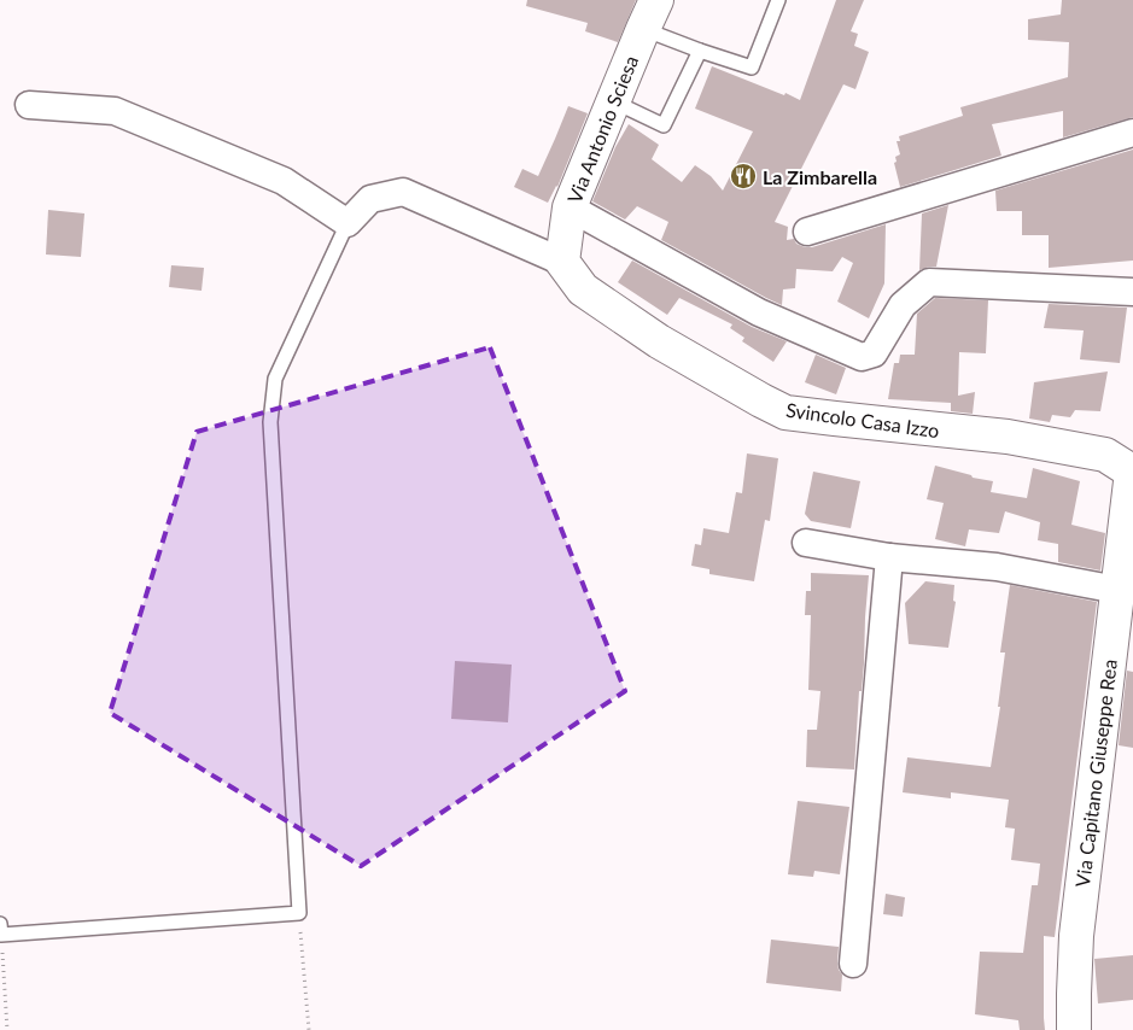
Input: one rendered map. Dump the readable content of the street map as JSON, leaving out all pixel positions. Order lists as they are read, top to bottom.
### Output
{
  "streets": {
    "street": ["Via Antonio Sciesa", "Svincolo Casa Izzo", "Via Capitano Giuseppe Rea"]
  },
  "crossings": [
    ["Via Antonio Sciesa", "Svincolo Casa Izzo"],
    ["Svincolo Casa Izzo", "Via Capitano Giuseppe Rea"]
  ],
  "places": {
    "restaurant": ["La Zimbarella"]
  }
}
